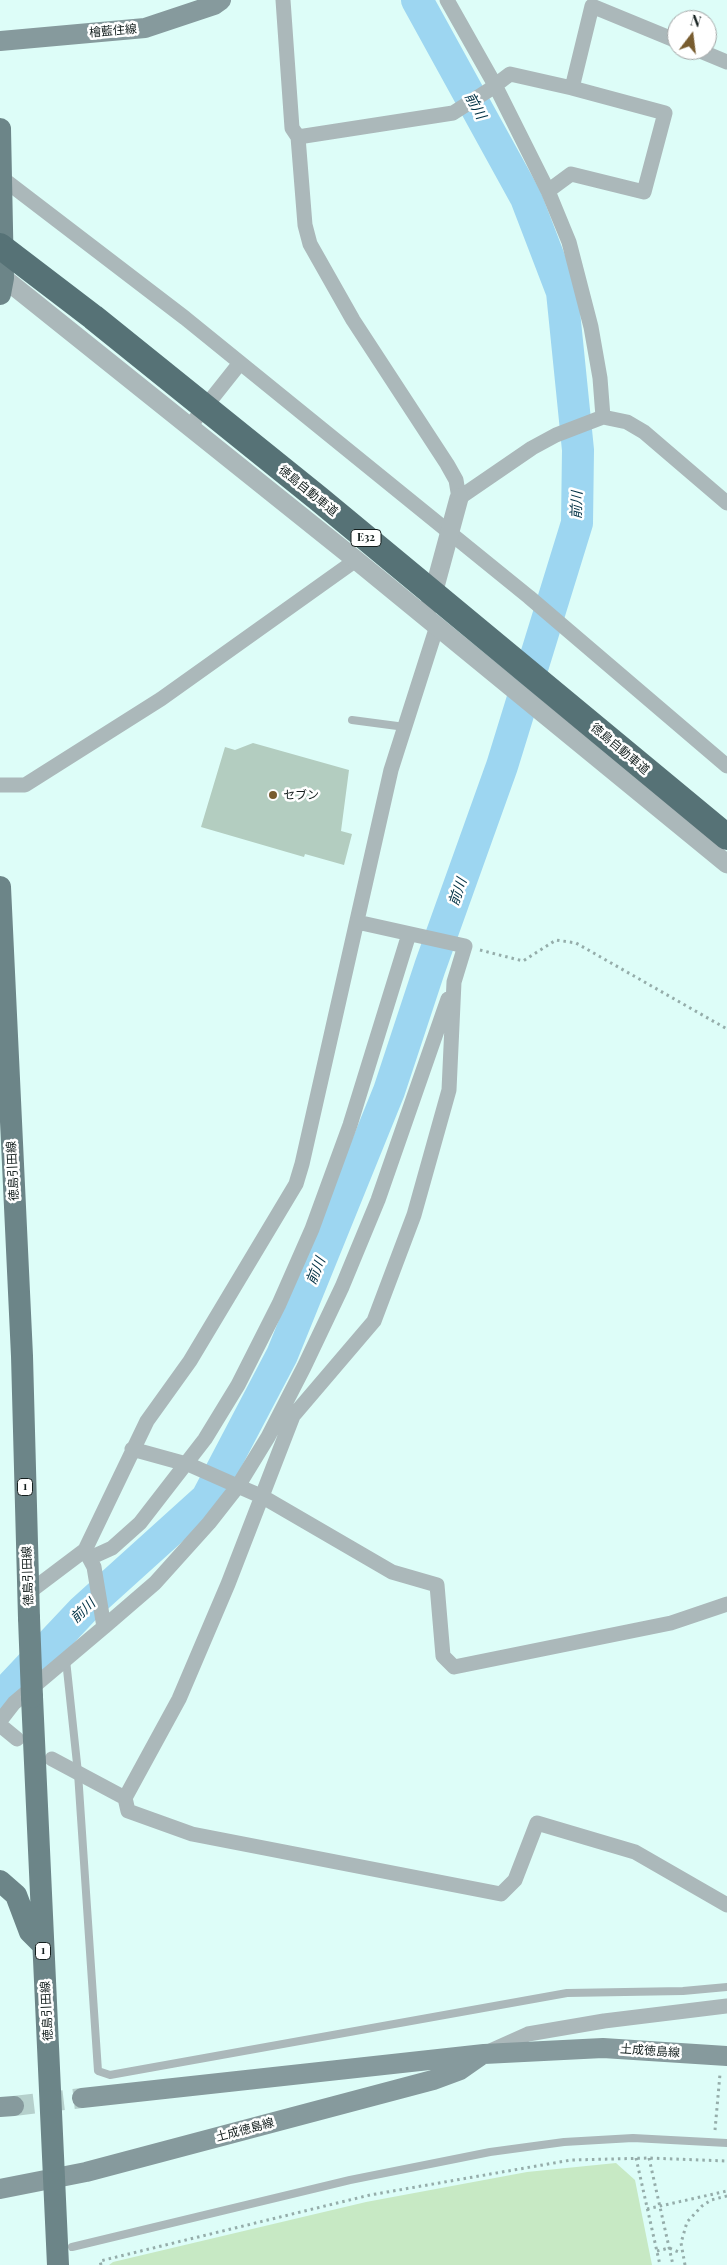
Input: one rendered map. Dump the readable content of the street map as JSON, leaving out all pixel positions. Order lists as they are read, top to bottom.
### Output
{
  "streets": {
    "highway": ["徳島自動車道", "E32"],
    "main road": [
      "檜藍住線",
      "徳島引田線",
      "1",
      "土成徳島線"
    ]
  },
  "crossings": [
    ["徳島引田線", "土成徳島線"]
  ],
  "water": ["前川"],
  "places": ["セブン"],
  "north": "top"
}
